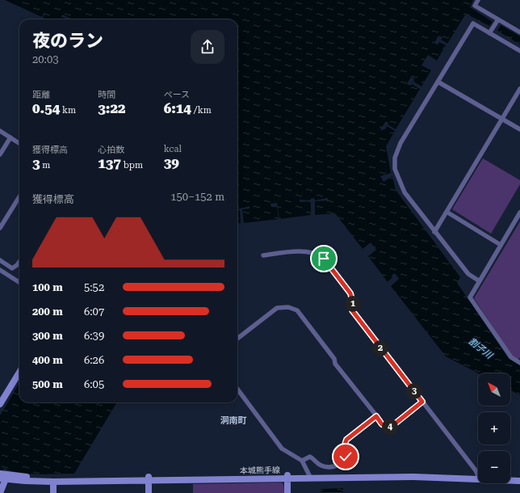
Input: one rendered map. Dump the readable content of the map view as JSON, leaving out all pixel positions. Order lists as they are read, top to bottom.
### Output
{
  "streets": {
    "main road": ["本城熊手線"]
  },
  "districts": ["洞南町"],
  "water": ["割子川"],
  "north": "top left",
  "page": {
    "heading": ["夜のラン", "20:03"],
    "stats": [
      ["距離", "0.54 km"],
      ["時間", "3:22"],
      ["ペース", "6:14 /km"],
      ["獲得標高", "3 m"],
      ["心拍数", "137 bpm"],
      ["kcal", "39"]
    ],
    "chart": ["獲得標高", "150–152 m"],
    "list": [
      {
        "name": "100 m",
        "note": "5:52"
      },
      {
        "name": "200 m",
        "note": "6:07"
      },
      {
        "name": "300 m",
        "note": "6:39"
      },
      {
        "name": "400 m",
        "note": "6:26"
      },
      {
        "name": "500 m",
        "note": "6:05"
      }
    ],
    "pins": [
      "1",
      "2",
      "3",
      "4"
    ],
    "map_buttons": ["+", "−"]
  }
}
